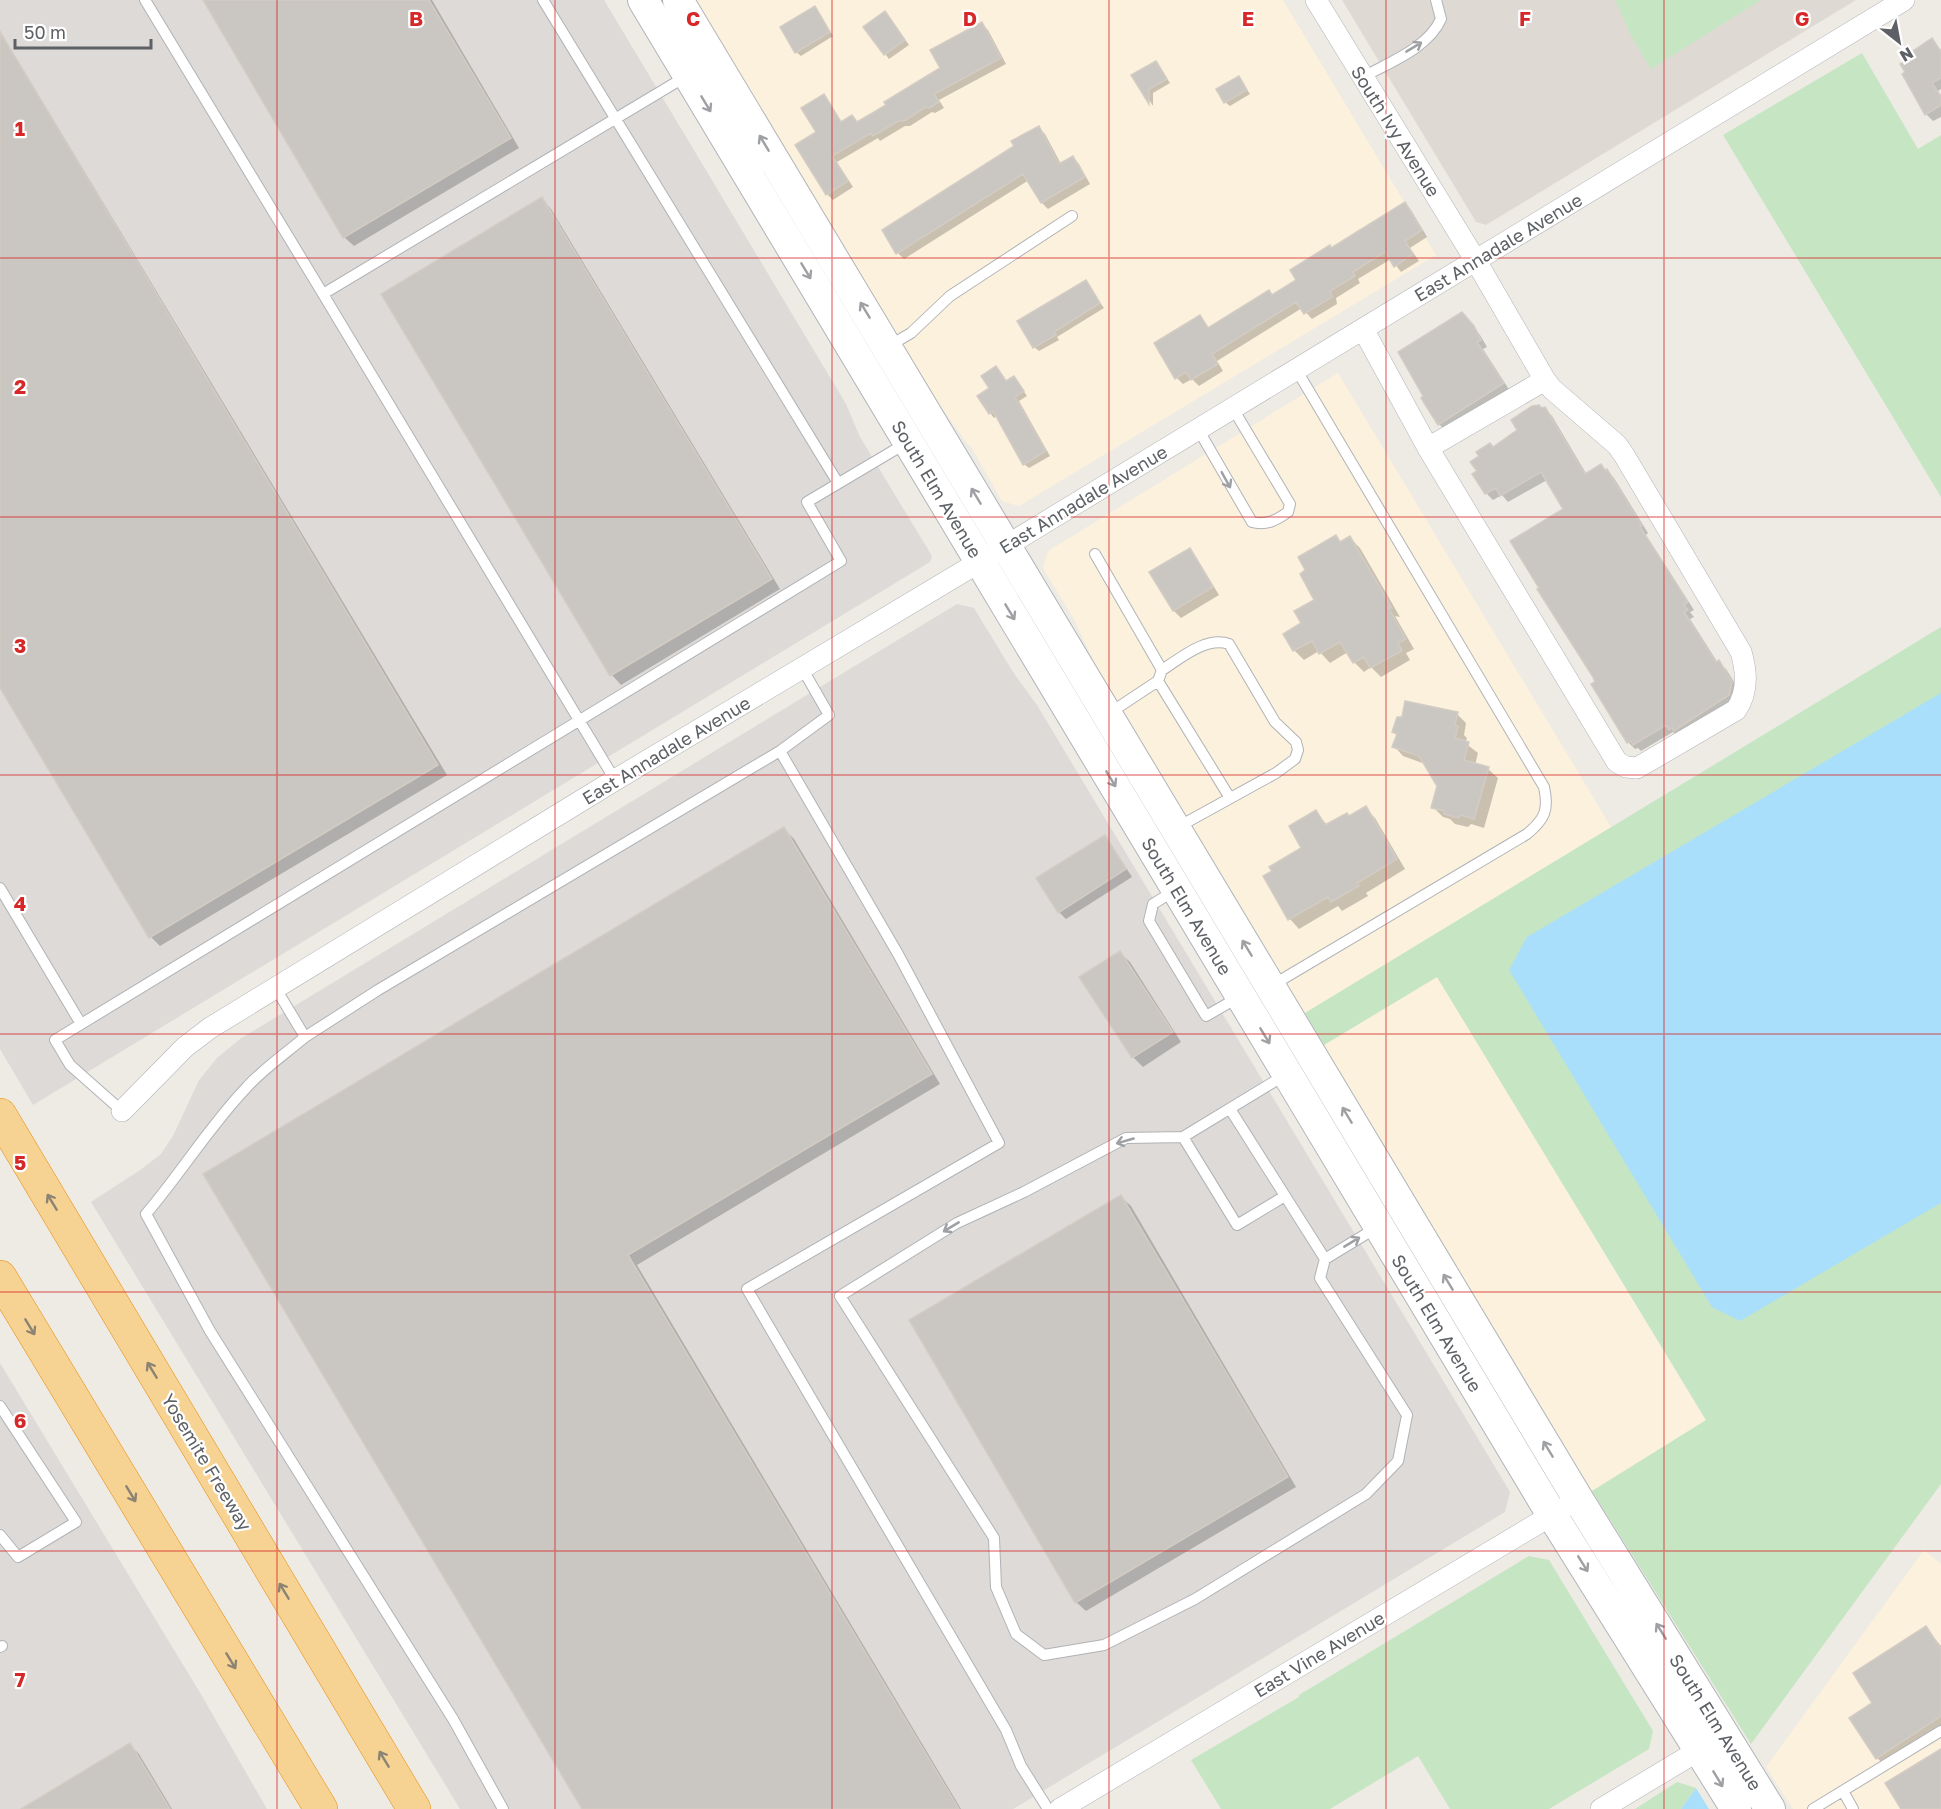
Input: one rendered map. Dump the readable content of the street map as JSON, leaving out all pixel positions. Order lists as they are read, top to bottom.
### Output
{
  "streets": {
    "highway": ["Yosemite Freeway"],
    "main road": ["South Elm Avenue"],
    "street": ["South Ivy Avenue", "East Annadale Avenue", "East Vine Avenue"]
  },
  "crossings": [
    ["South Ivy Avenue", "East Annadale Avenue"],
    ["East Annadale Avenue", "South Elm Avenue"],
    ["South Elm Avenue", "East Vine Avenue"]
  ],
  "scale_bar": "50 m",
  "north": "bottom right",
  "grid": {
    "columns": [
      "B",
      "C",
      "D",
      "E",
      "F",
      "G"
    ],
    "rows": [
      "1",
      "2",
      "3",
      "4",
      "5",
      "6",
      "7"
    ]
  }
}
